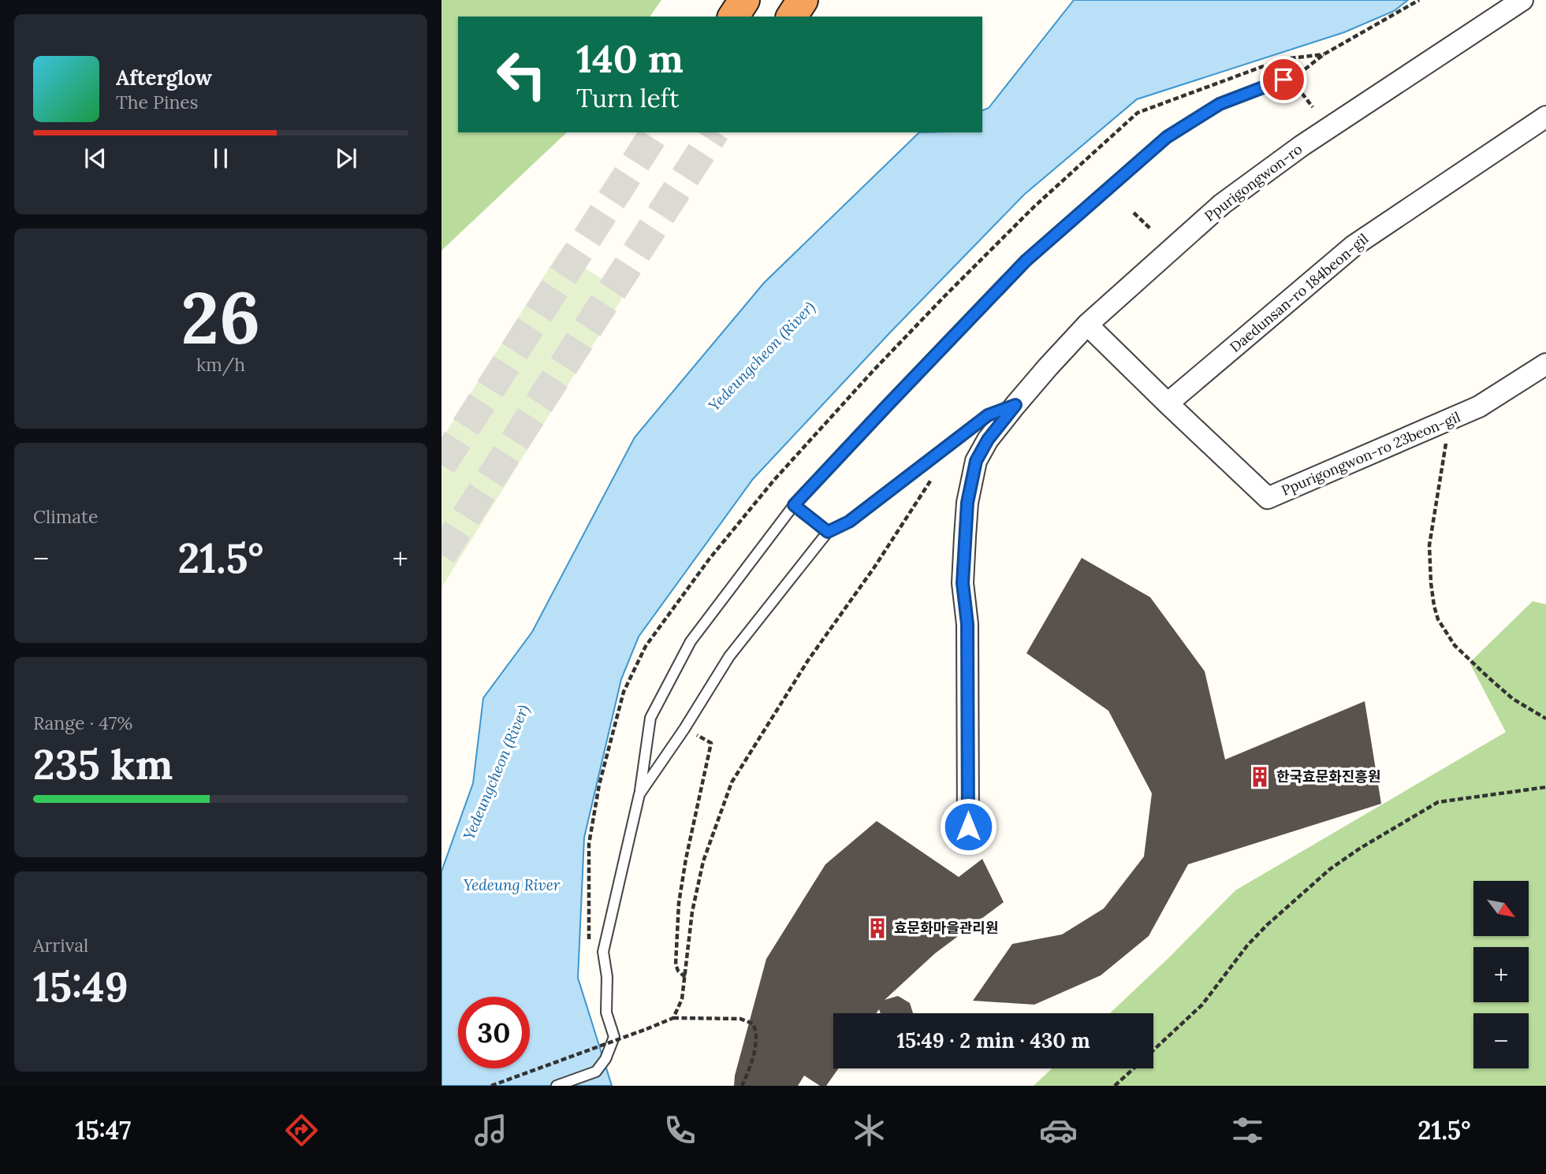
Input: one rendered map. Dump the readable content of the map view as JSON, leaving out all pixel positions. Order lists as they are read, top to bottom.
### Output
{
  "streets": {
    "street": ["Ppurigongwon-ro", "Daedunsan-ro 184beon-gil", "Ppurigongwon-ro 23beon-gil"]
  },
  "crossings": [
    ["Ppurigongwon-ro", "Ppurigongwon-ro 23beon-gil"],
    ["Daedunsan-ro 184beon-gil", "Ppurigongwon-ro 23beon-gil"]
  ],
  "water": ["Yedeungcheon (River)", "Yedeung River"],
  "places": {
    "building": ["한국효문화진흥원", "효문화마을관리원"]
  },
  "north": "bottom right",
  "page": {
    "turn": ["140 m", "Turn left"],
    "song": ["Afterglow", "The Pines"],
    "tile": [
      ["26", "km/h"],
      "Climate",
      ["Range · 47%", "235 km"],
      ["Arrival", "15:49"]
    ],
    "heat": ["−", "21.5°", "+"],
    "map_buttons": ["+", "−"],
    "limit": "30",
    "trip": "15:49 · 2 min · 430 m",
    "tabs": ["15:47", "21.5°"]
  }
}
